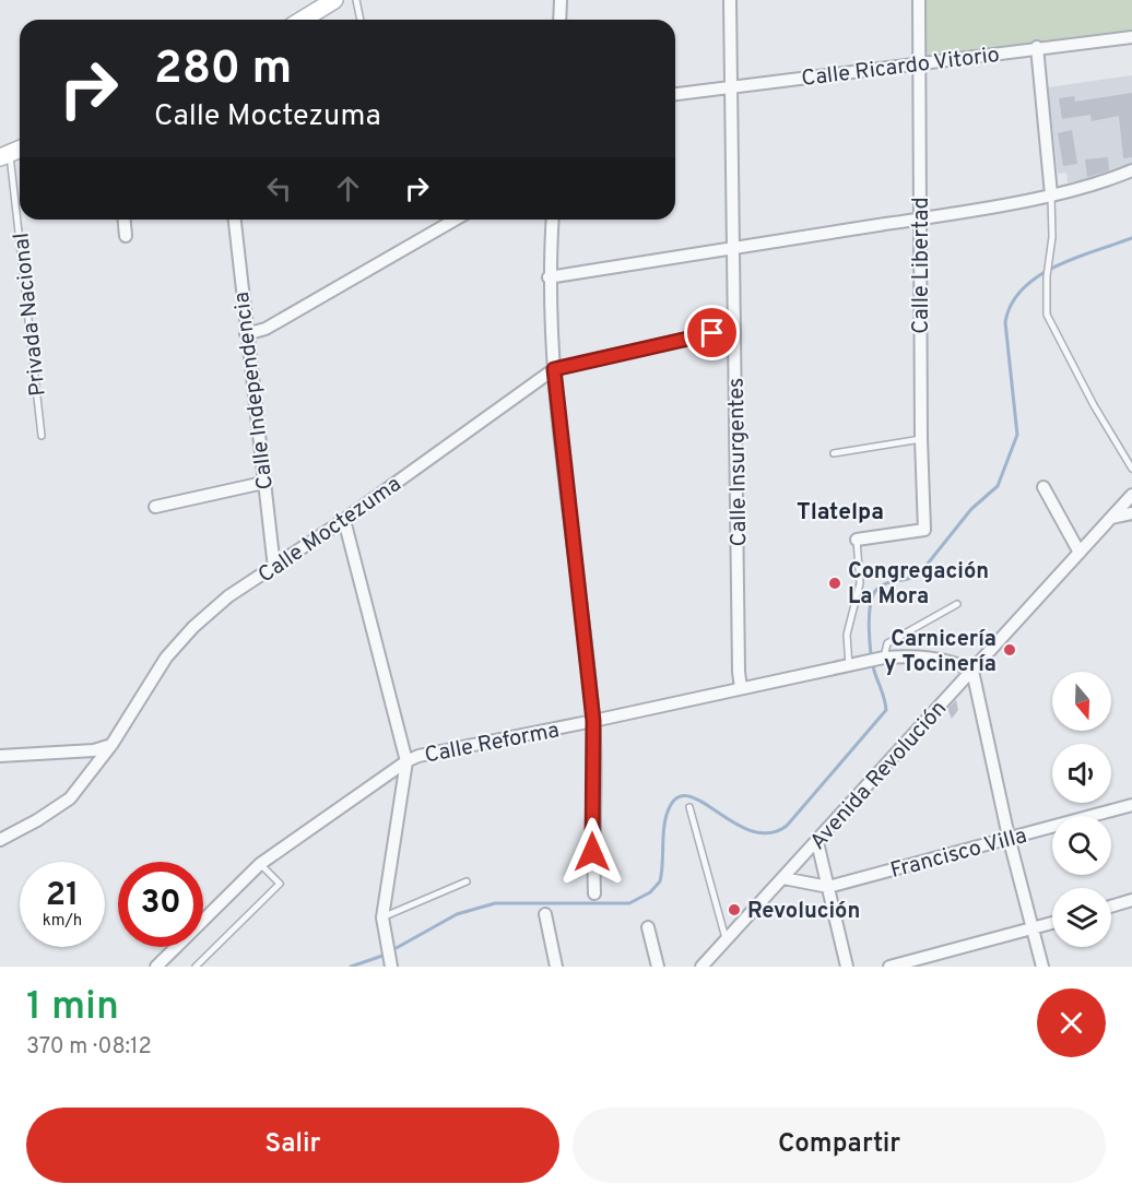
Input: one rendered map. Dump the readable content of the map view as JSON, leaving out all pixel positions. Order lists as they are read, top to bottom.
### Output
{
  "streets": {
    "street": [
      "Calle Ricardo Vitorio",
      "Calle Libertad",
      "Calle Independencia",
      "Calle Insurgentes",
      "Calle Moctezuma",
      "Calle Reforma",
      "Avenida Revolución",
      "Francisco Villa"
    ],
    "lane": ["Privada Nacional"]
  },
  "crossings": [
    ["Calle Ricardo Vitorio", "Calle Libertad"],
    ["Calle Ricardo Vitorio", "Calle Insurgentes"],
    ["Calle Independencia", "Calle Moctezuma"],
    ["Calle Insurgentes", "Calle Moctezuma"],
    ["Calle Insurgentes", "Calle Reforma"],
    ["Calle Reforma", "Avenida Revolución"],
    ["Avenida Revolución", "Francisco Villa"]
  ],
  "districts": ["Tlatelpa"],
  "places": ["Congregación La Mora", "Carnicería y Tocinería", "Revolución"],
  "north": "bottom",
  "page": {
    "turn": ["280 m", "Calle Moctezuma"],
    "speed": "21 km/h",
    "limit": "30",
    "heading": ["1 min", "370 m · 08:12"],
    "buttons": ["Salir", "Compartir"]
  }
}
